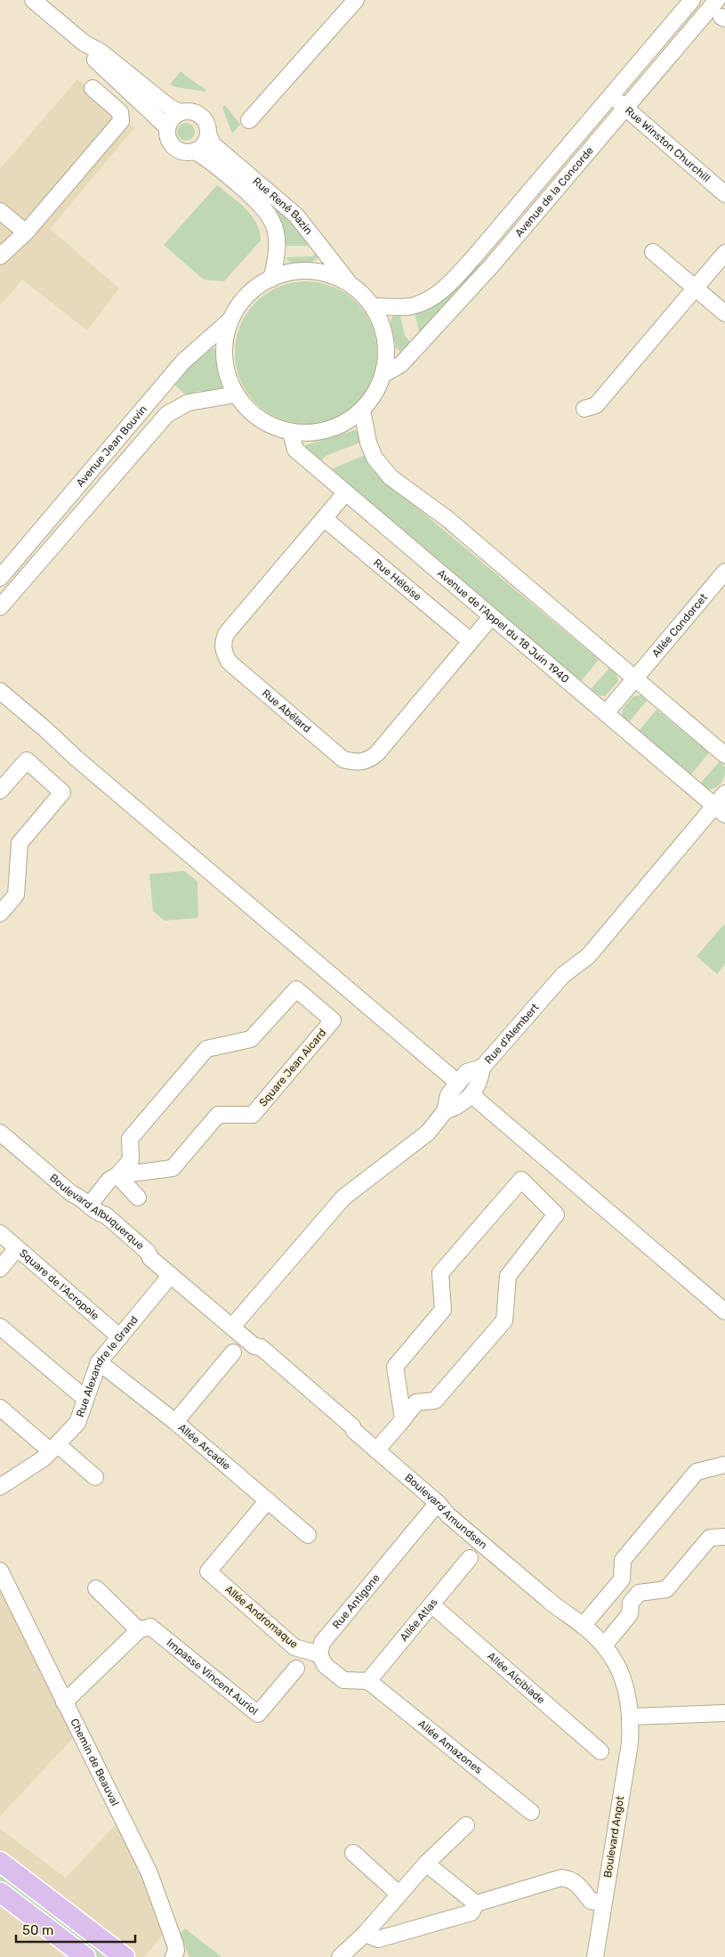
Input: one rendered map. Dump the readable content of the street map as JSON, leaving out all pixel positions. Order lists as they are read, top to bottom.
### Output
{
  "streets": {
    "street": [
      "Rue Winston Churchill",
      "Avenue de la Concorde",
      "Rue René Bazin",
      "Avenue Jean Bouvin",
      "Rue Héloise",
      "Allée Condorcet",
      "Avenue de l'Appel du 18 Juin 1940",
      "Rue Abélard",
      "Rue d'Alembert",
      "Square Jean Aicard",
      "Boulevard Albuquerque",
      "Square de l'Acropole",
      "Rue Alexandre le Grand",
      "Allée Arcadie",
      "Boulevard Amundsen",
      "Rue Antigone",
      "Allée Andromaque",
      "Allée Atlas",
      "Impasse Vincent Auriol",
      "Allée Alcibiade",
      "Allée Amazones",
      "Chemin de Beauval",
      "Boulevard Angot"
    ]
  },
  "crossings": [
    ["Rue Winston Churchill", "Avenue de la Concorde"],
    ["Rue Héloise", "Rue Abélard"],
    ["Allée Condorcet", "Avenue de l'Appel du 18 Juin 1940"],
    ["Avenue de l'Appel du 18 Juin 1940", "Rue Abélard"],
    ["Avenue de l'Appel du 18 Juin 1940", "Rue d'Alembert"],
    ["Rue d'Alembert", "Boulevard Albuquerque"],
    ["Rue d'Alembert", "Boulevard Amundsen"],
    ["Square Jean Aicard", "Boulevard Albuquerque"],
    ["Boulevard Albuquerque", "Rue Alexandre le Grand"],
    ["Boulevard Albuquerque", "Boulevard Amundsen"],
    ["Square de l'Acropole", "Rue Alexandre le Grand"],
    ["Rue Alexandre le Grand", "Allée Arcadie"],
    ["Allée Arcadie", "Allée Andromaque"],
    ["Boulevard Amundsen", "Rue Antigone"],
    ["Boulevard Amundsen", "Boulevard Angot"],
    ["Rue Antigone", "Allée Andromaque"],
    ["Allée Atlas", "Allée Alcibiade"],
    ["Allée Atlas", "Allée Amazones"]
  ],
  "scale_bar": "50 m"
}
